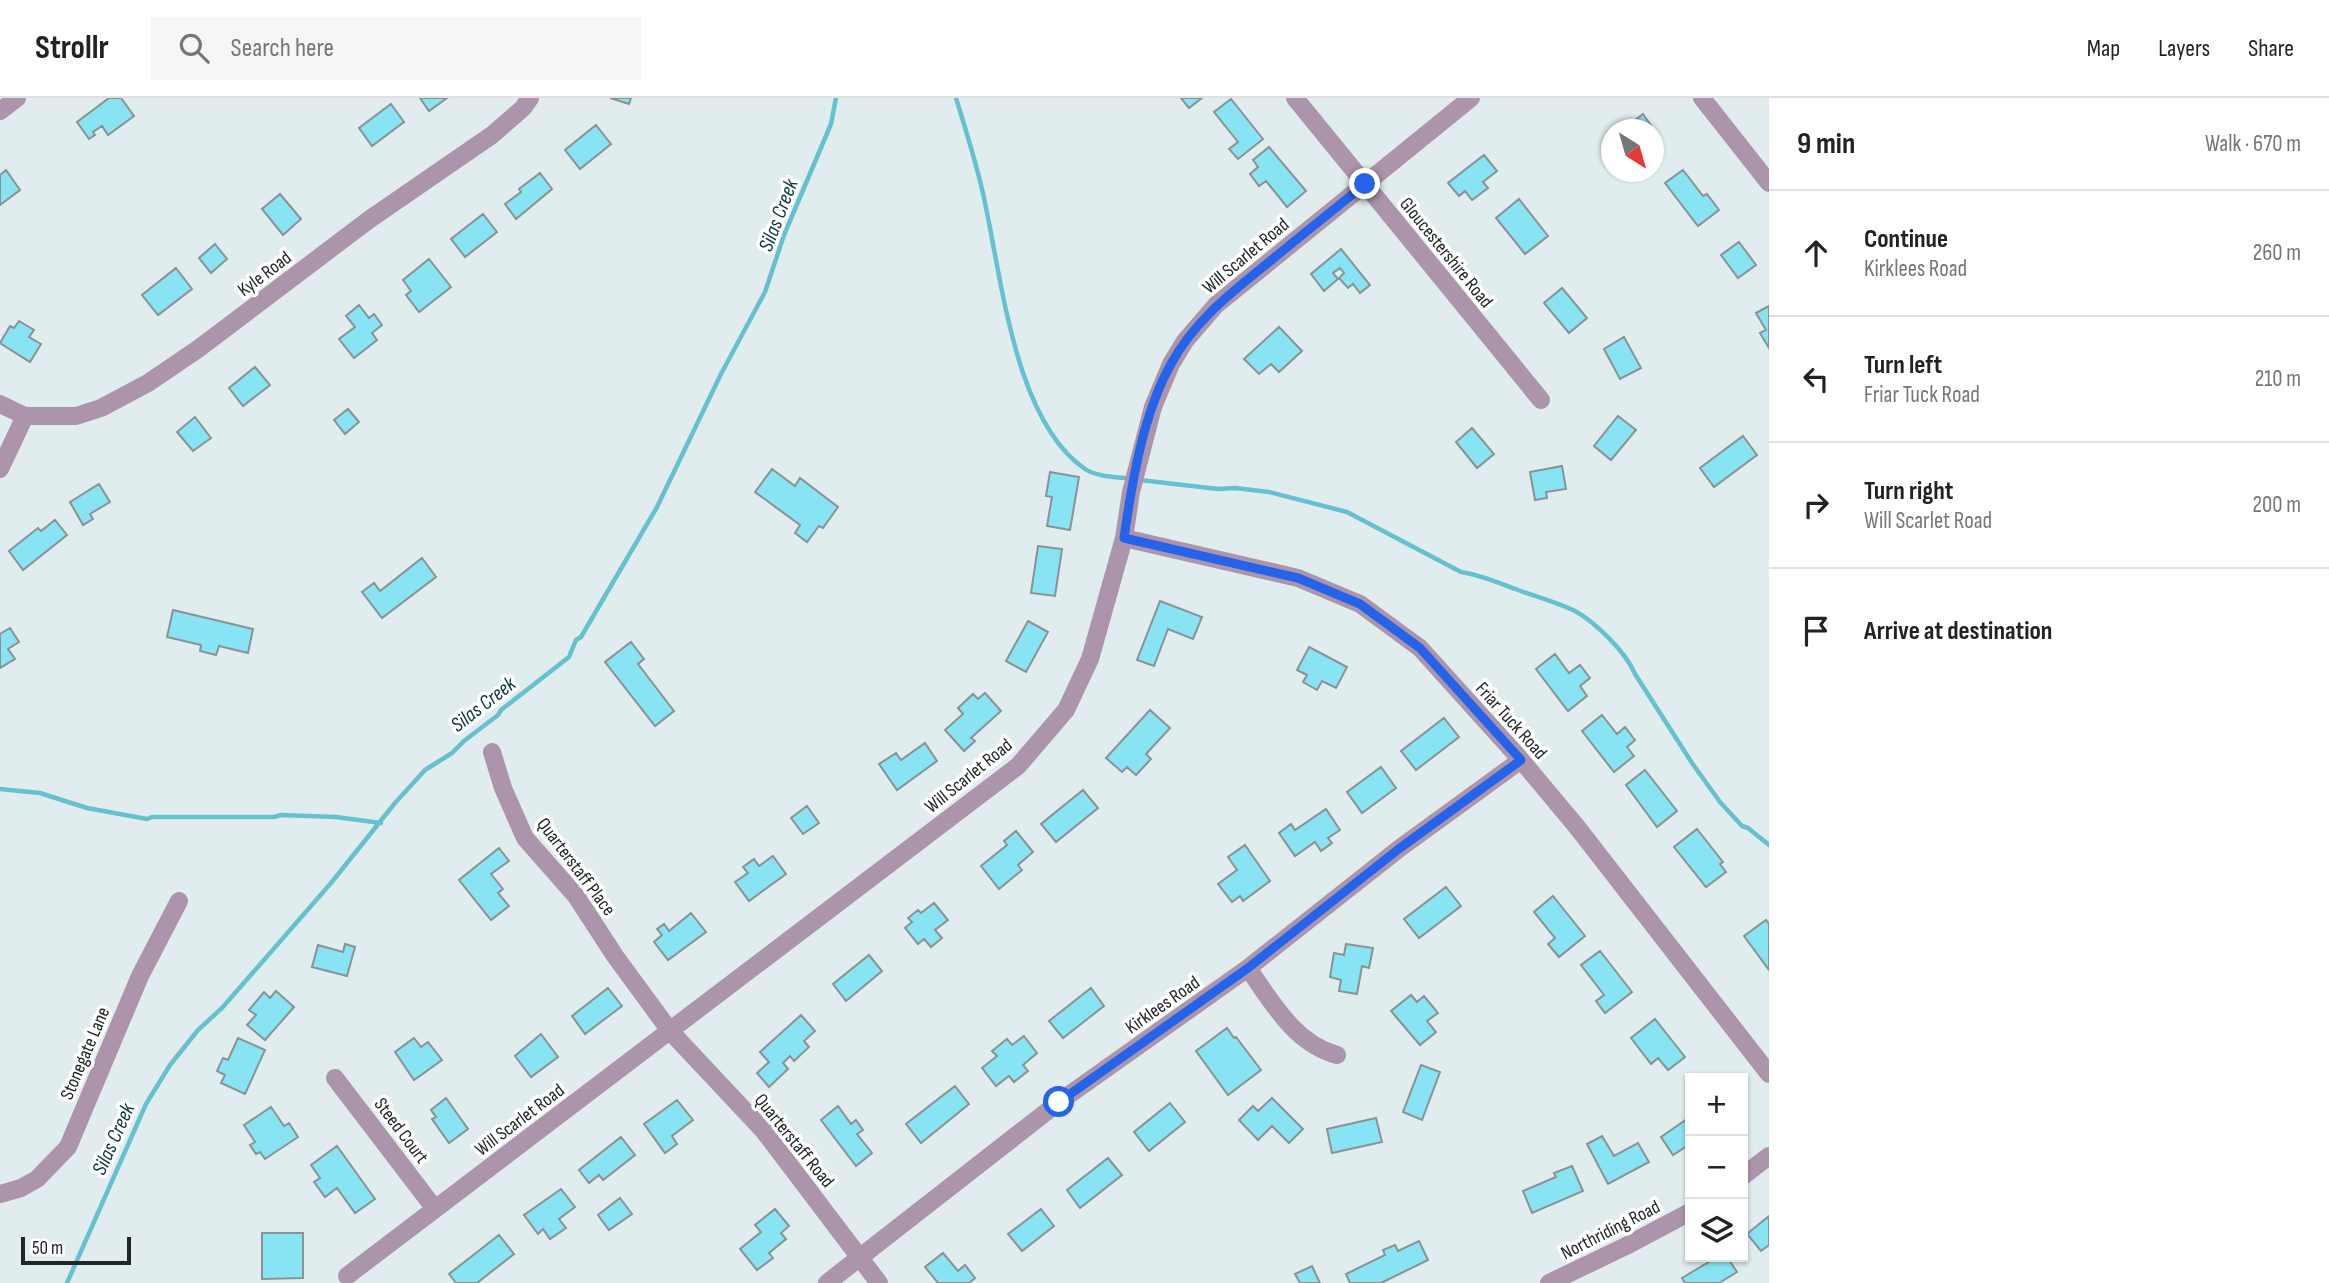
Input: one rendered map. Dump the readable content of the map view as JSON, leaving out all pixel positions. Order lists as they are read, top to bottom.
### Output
{
  "streets": {
    "street": [
      "Gloucestershire Road",
      "Will Scarlet Road",
      "Kyle Road",
      "Friar Tuck Road",
      "Quarterstaff Place",
      "Kirklees Road",
      "Stonegate Lane",
      "Steed Court",
      "Quarterstaff Road",
      "Northriding Road"
    ]
  },
  "crossings": [
    ["Gloucestershire Road", "Will Scarlet Road"],
    ["Will Scarlet Road", "Friar Tuck Road"],
    ["Will Scarlet Road", "Quarterstaff Place"],
    ["Will Scarlet Road", "Steed Court"],
    ["Will Scarlet Road", "Quarterstaff Road"],
    ["Friar Tuck Road", "Kirklees Road"],
    ["Quarterstaff Place", "Quarterstaff Road"],
    ["Kirklees Road", "Quarterstaff Road"]
  ],
  "water": ["Silas Creek"],
  "scale_bar": "50 m",
  "north": "bottom right",
  "page": {
    "header": "Strollr",
    "search": "Search here",
    "nav": ["Map", "Layers", "Share"],
    "heading": ["9 min", "Walk · 670 m"],
    "list": [
      ["Continue", "Kirklees Road", "260 m"],
      ["Turn left", "Friar Tuck Road", "210 m"],
      ["Turn right", "Will Scarlet Road", "200 m"],
      "Arrive at destination"
    ],
    "map_buttons": ["+", "−"],
    "scale": "50 m"
  }
}
